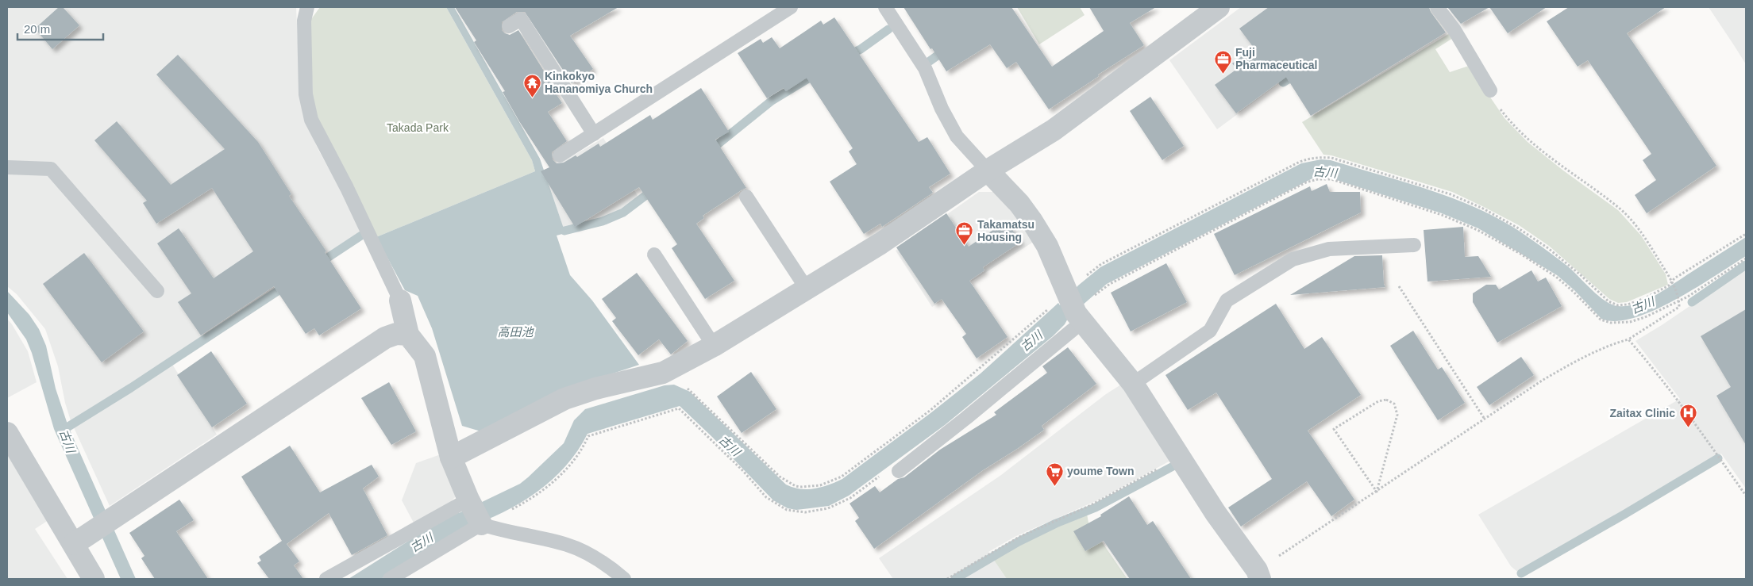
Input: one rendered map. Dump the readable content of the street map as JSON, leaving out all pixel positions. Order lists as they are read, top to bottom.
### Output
{
  "water": ["古川", "高田池"],
  "parks": ["Takada Park"],
  "places": {
    "office": ["Fuji Pharmaceutical", "Takamatsu Housing"],
    "temple": ["Kinkokyo Hananomiya Church"],
    "hospital": ["Zaitax Clinic"],
    "supermarket": ["youme Town"]
  },
  "scale_bar": "20 m"
}
